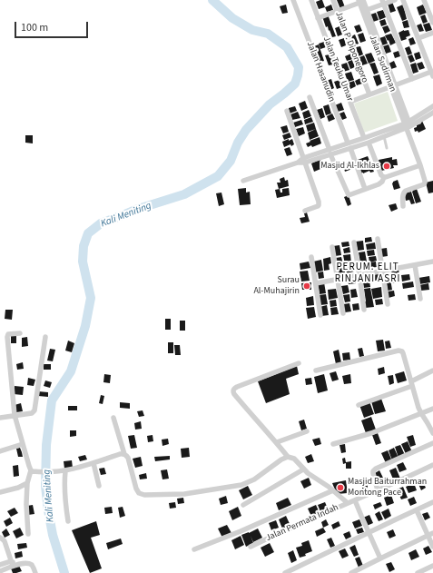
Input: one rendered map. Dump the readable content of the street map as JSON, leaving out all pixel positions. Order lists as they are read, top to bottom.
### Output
{
  "streets": {
    "street": [
      "Jalan P. Diponegoro",
      "Jalan Sudirman",
      "Jalan Teuku Umar",
      "Jalan Hasanudin",
      "Jalan Permata Indah"
    ]
  },
  "districts": ["PERUM. ELIT RINJANI ASRI"],
  "water": ["Kali Meniting"],
  "places": ["Masjid Al-Ikhlas", "Surau Al-Muhajirin", "Masjid Baiturrahman Montong Pace"],
  "scale_bar": "100 m"
}
